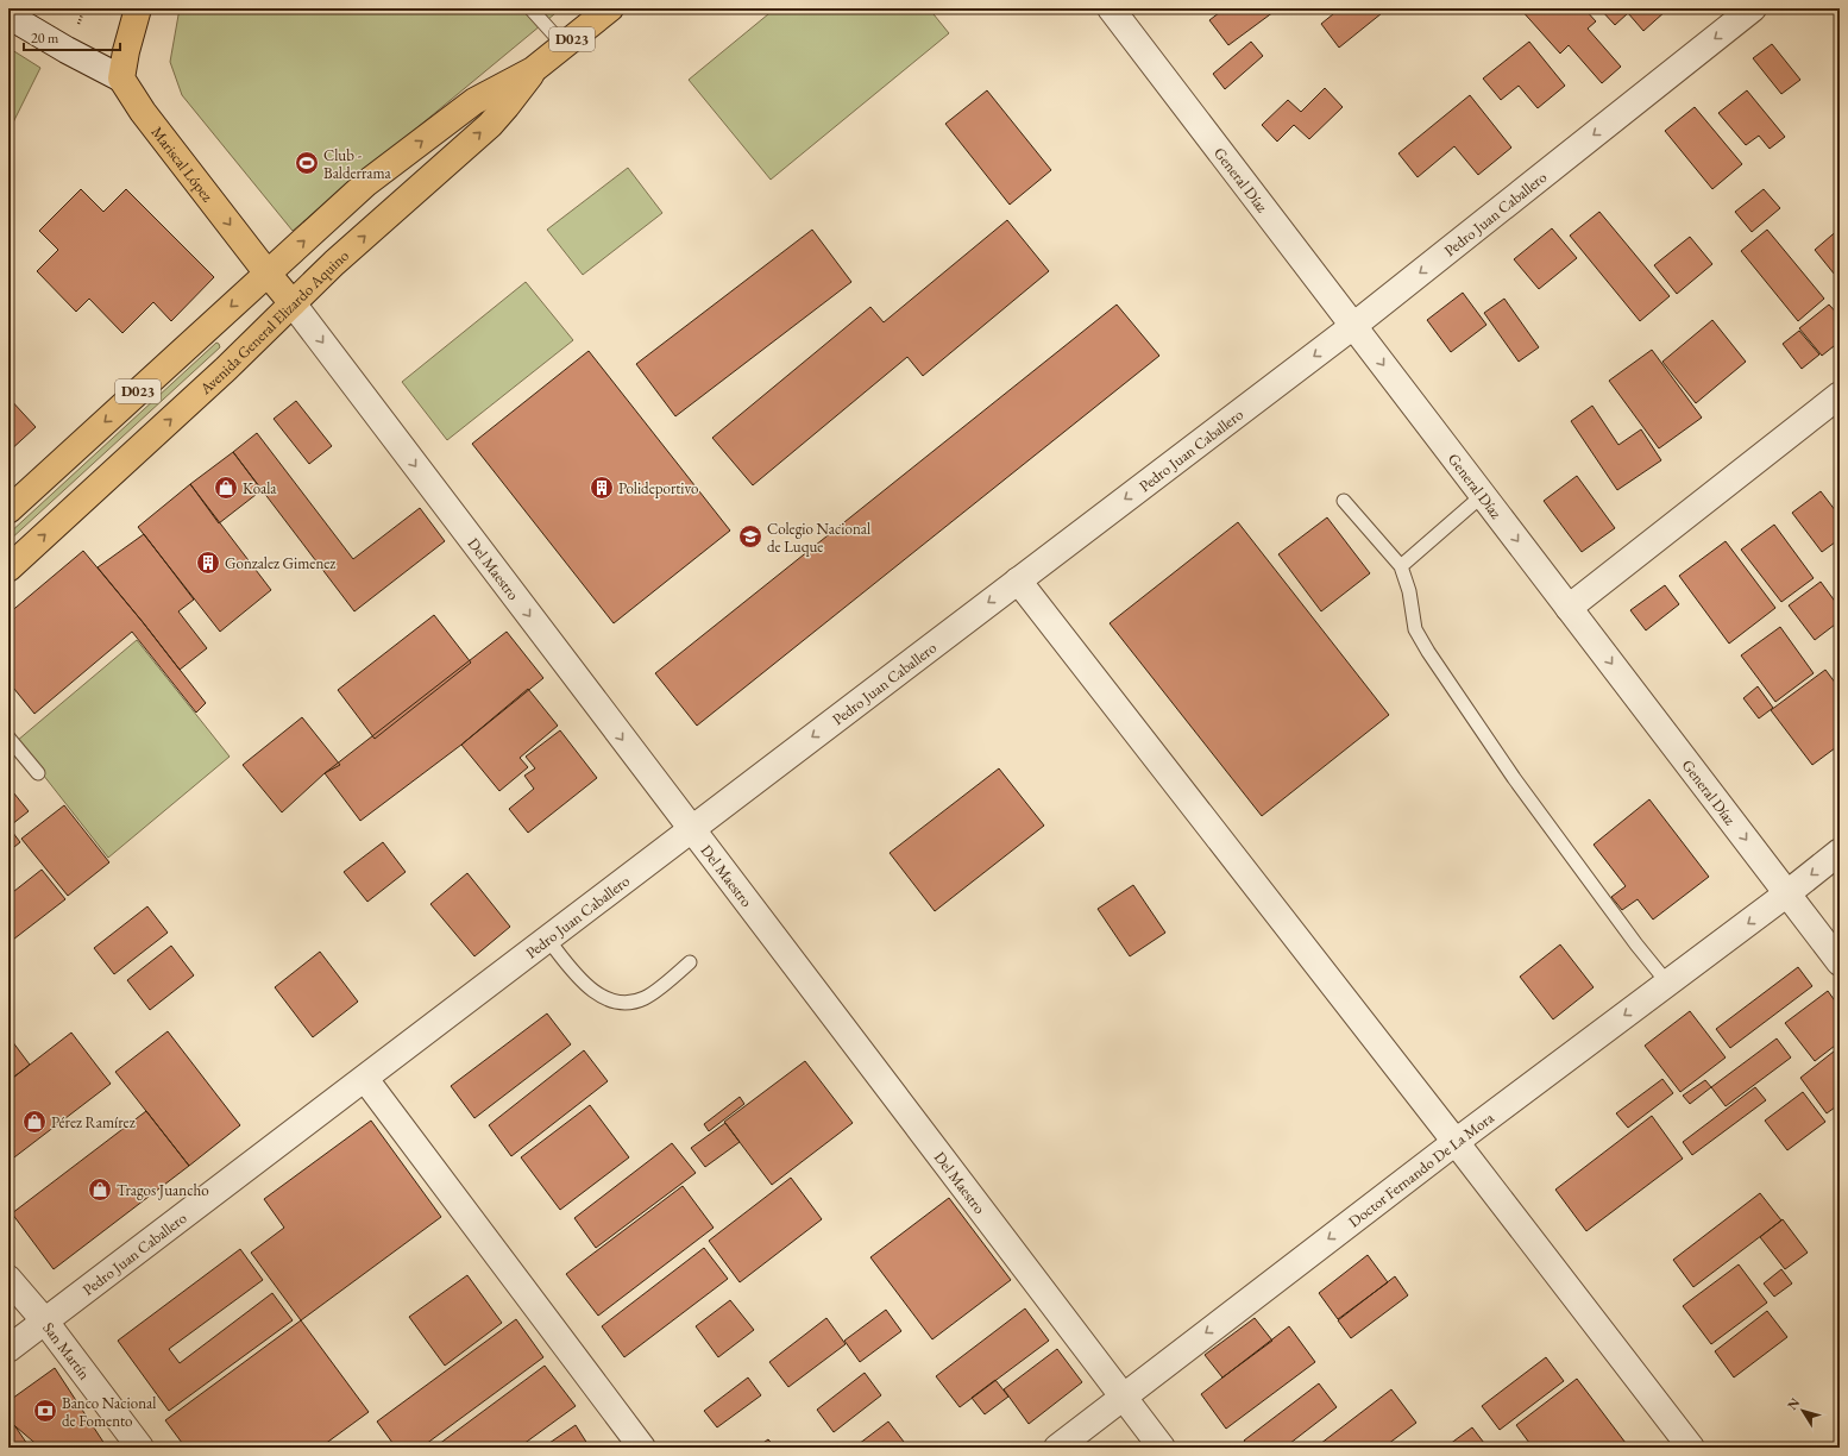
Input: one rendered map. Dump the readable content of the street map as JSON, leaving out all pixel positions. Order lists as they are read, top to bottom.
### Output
{
  "streets": {
    "main road": ["D023", "Mariscal López", "Avenida General Elizardo Aquino"],
    "street": [
      "General Díaz",
      "Pedro Juan Caballero",
      "Del Maestro",
      "Doctor Fernando De La Mora",
      "San Martín"
    ]
  },
  "crossings": [
    ["Mariscal López", "Avenida General Elizardo Aquino"],
    ["Mariscal López", "Del Maestro"],
    ["General Díaz", "Pedro Juan Caballero"],
    ["General Díaz", "Doctor Fernando De La Mora"],
    ["Pedro Juan Caballero", "Del Maestro"],
    ["Pedro Juan Caballero", "San Martín"],
    ["Avenida General Elizardo Aquino", "Del Maestro"],
    ["Del Maestro", "Doctor Fernando De La Mora"]
  ],
  "one_way": [
    "Mariscal López",
    "General Díaz",
    "Pedro Juan Caballero",
    "Del Maestro",
    "Doctor Fernando De La Mora"
  ],
  "places": {
    "sports": ["Club - Balderrama"],
    "shop": ["Koala", "Pérez Ramírez", "Tragos Juancho"],
    "building": ["Polideportivo", "Gonzalez Gimenez"],
    "school or university": ["Colegio Nacional de Luque"],
    "bank": ["Banco Nacional de Fomento"]
  },
  "scale_bar": "20 m",
  "north": "top left"
}
